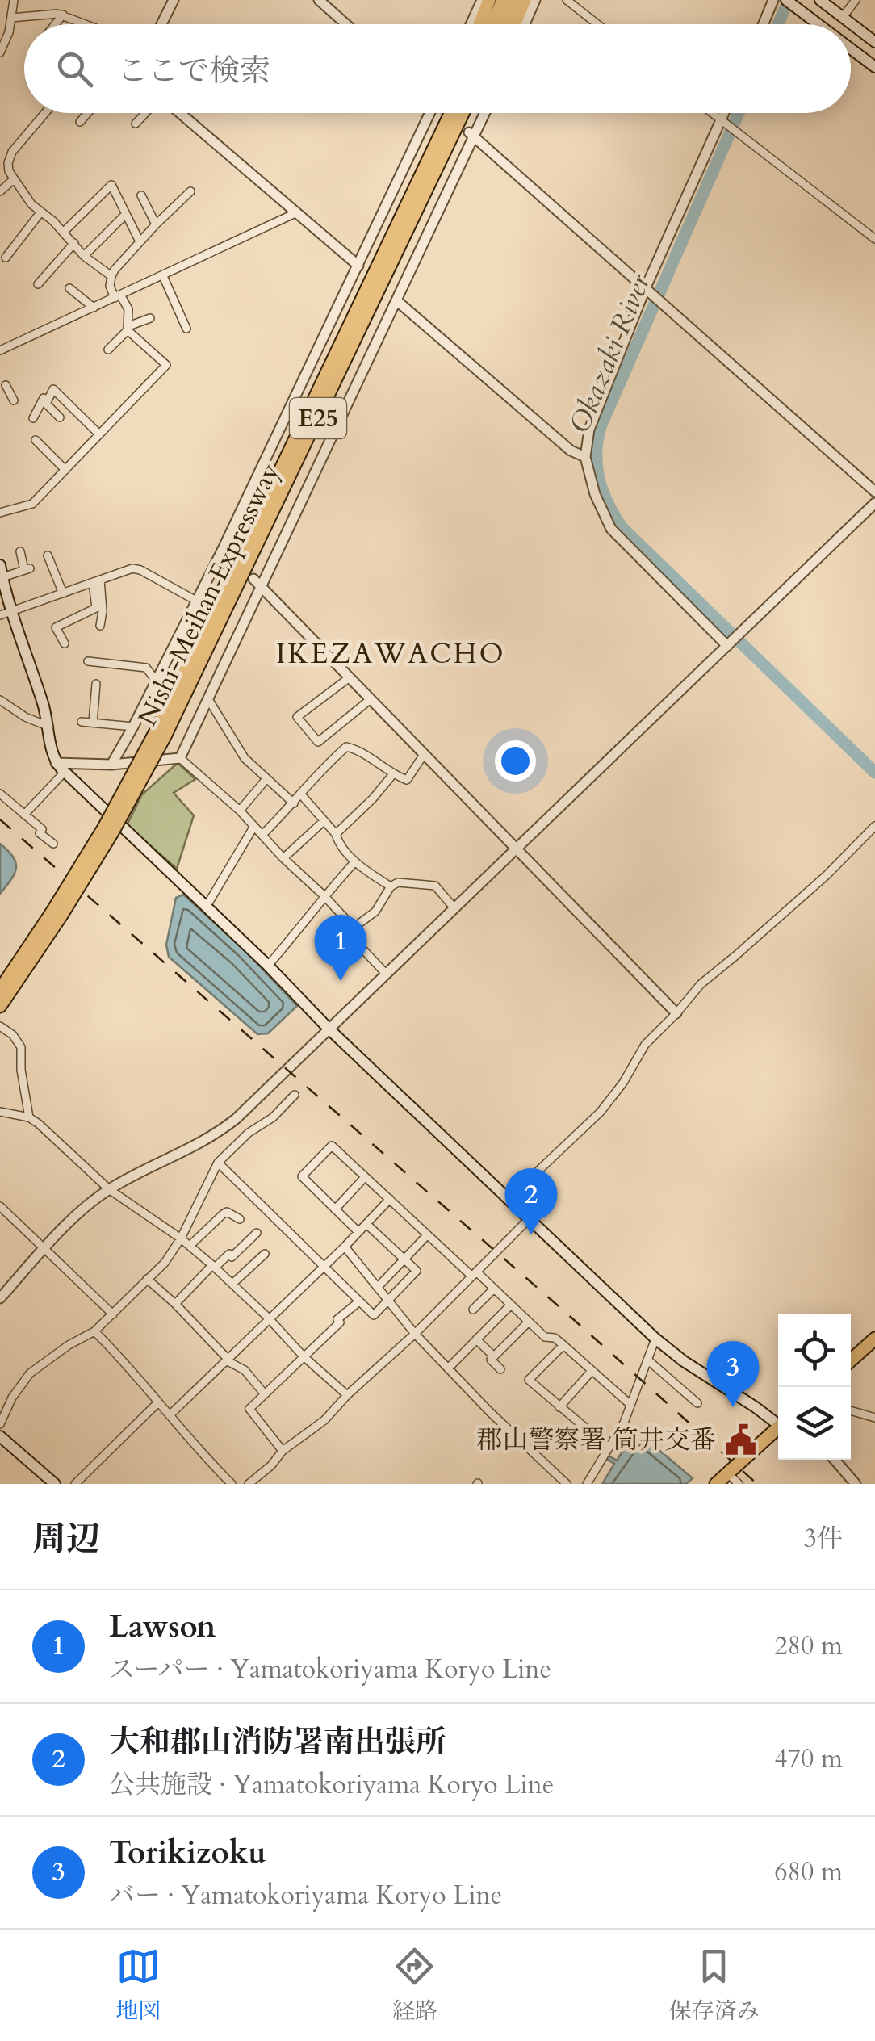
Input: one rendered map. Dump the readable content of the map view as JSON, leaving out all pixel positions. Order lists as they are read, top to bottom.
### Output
{
  "streets": {
    "highway": ["E25", "Nishi-Meihan Expressway"]
  },
  "districts": ["IKEZAWACHO"],
  "water": ["Okazaki River"],
  "places": {
    "public building": ["郡山警察署 筒井交番"]
  },
  "page": {
    "search": "ここで検索",
    "pins": ["1", "2", "3"],
    "heading": ["周辺", "3件"],
    "list": [
      {
        "mark": "1",
        "name": "Lawson",
        "note": "スーパー · Yamatokoriyama Koryo Line",
        "value": "280 m"
      },
      {
        "mark": "2",
        "name": "大和郡山消防署南出張所",
        "note": "公共施設 · Yamatokoriyama Koryo Line",
        "value": "470 m"
      },
      {
        "mark": "3",
        "name": "Torikizoku",
        "note": "バー · Yamatokoriyama Koryo Line",
        "value": "680 m"
      }
    ],
    "nav": ["地図", "経路", "保存済み"]
  }
}
